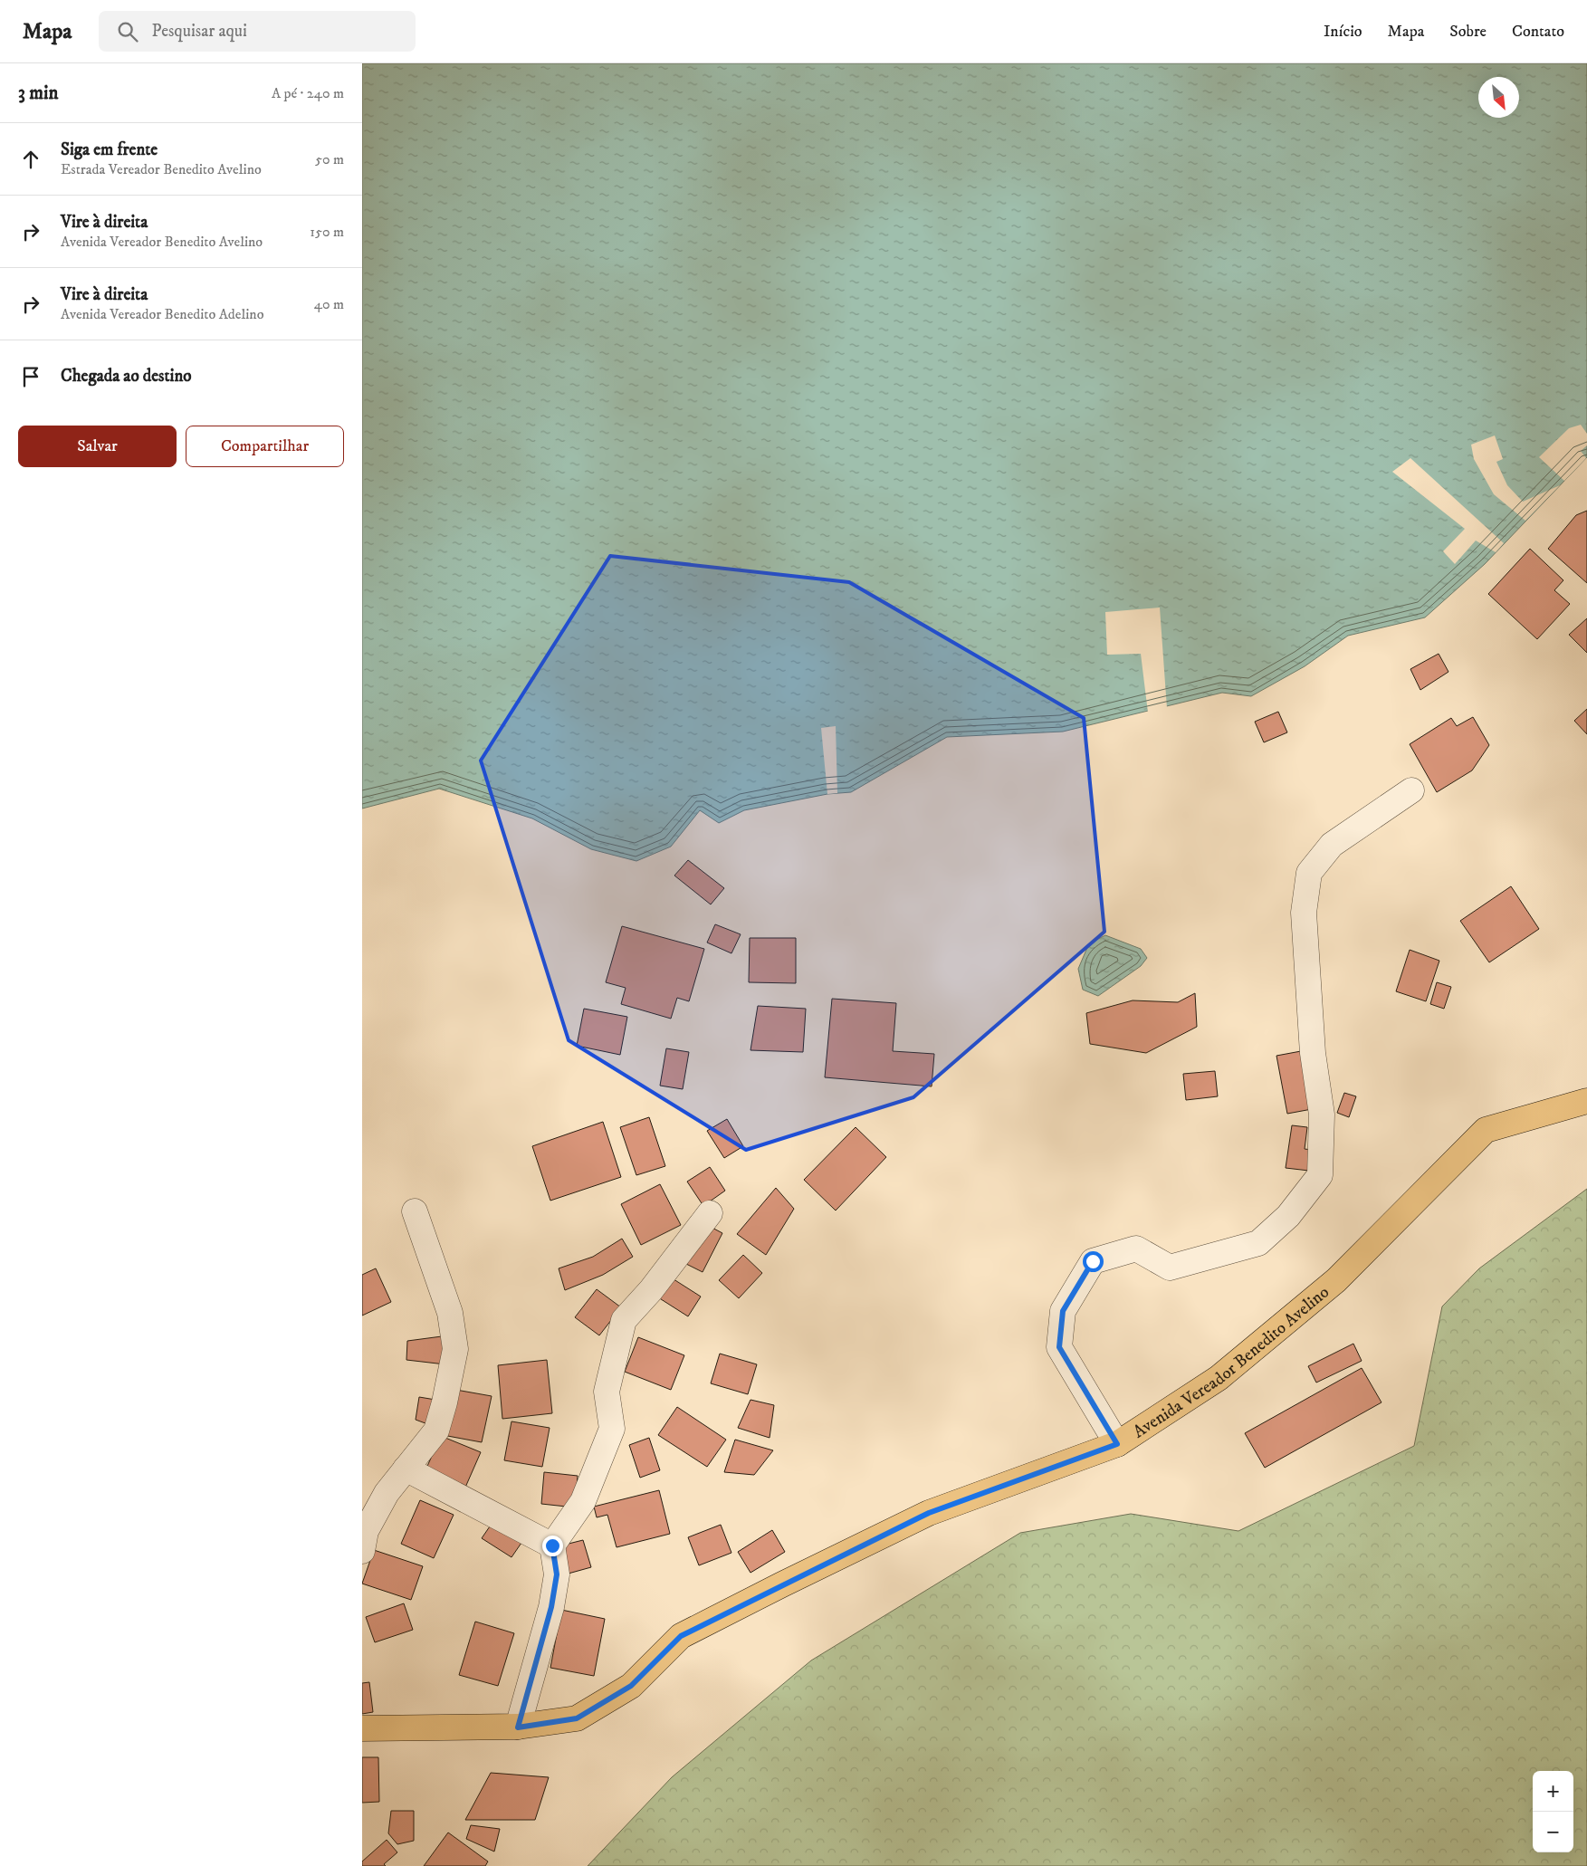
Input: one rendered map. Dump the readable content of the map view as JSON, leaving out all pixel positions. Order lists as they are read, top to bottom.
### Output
{
  "streets": {
    "main road": ["Avenida Vereador Benedito Avelino"]
  },
  "north": "bottom right",
  "page": {
    "header": "Mapa",
    "search": "Pesquisar aqui",
    "nav": [
      "Início",
      "Mapa",
      "Sobre",
      "Contato"
    ],
    "heading": ["3 min", "A pé · 240 m"],
    "list": [
      ["Siga em frente", "Estrada Vereador Benedito Avelino", "50 m"],
      ["Vire à direita", "Avenida Vereador Benedito Avelino", "150 m"],
      ["Vire à direita", "Avenida Vereador Benedito Adelino", "40 m"],
      "Chegada ao destino"
    ],
    "buttons": ["Salvar", "Compartilhar"],
    "map_buttons": ["+", "−"]
  }
}
